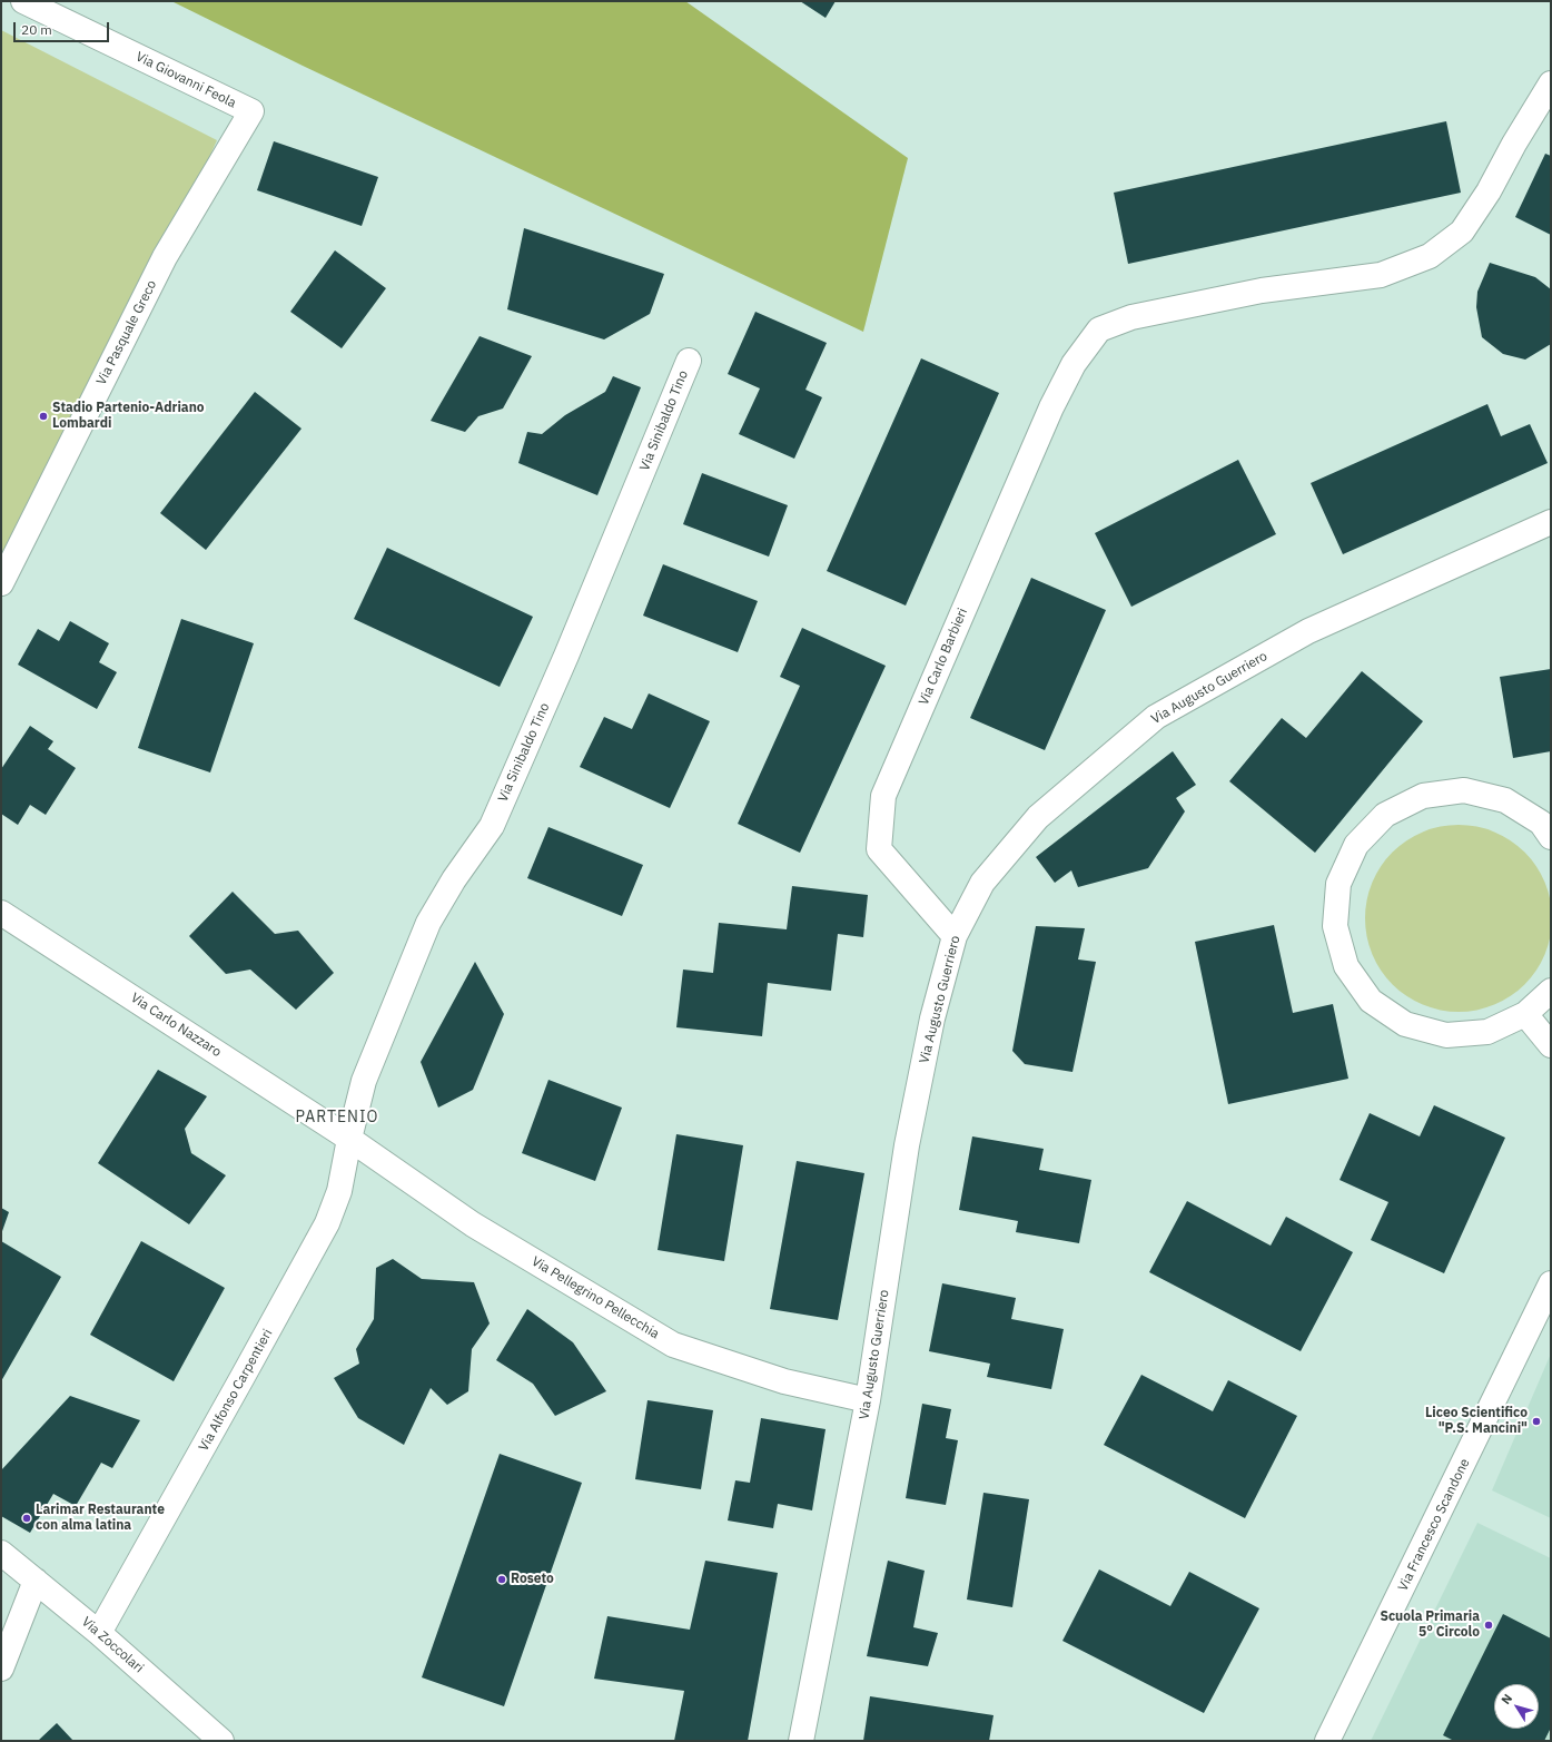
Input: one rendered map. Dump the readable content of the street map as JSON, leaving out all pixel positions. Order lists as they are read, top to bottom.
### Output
{
  "streets": {
    "street": [
      "Via Giovanni Feola",
      "Via Pasquale Greco",
      "Via Sinibaldo Tino",
      "Via Carlo Barbieri",
      "Via Augusto Guerriero",
      "Via Carlo Nazzaro",
      "Via Pellegrino Pellecchia",
      "Via Alfonso Carpentieri",
      "Via Francesco Scandone",
      "Via Zoccolari"
    ]
  },
  "crossings": [
    ["Via Giovanni Feola", "Via Pasquale Greco"],
    ["Via Sinibaldo Tino", "Via Carlo Nazzaro"],
    ["Via Sinibaldo Tino", "Via Pellegrino Pellecchia"],
    ["Via Sinibaldo Tino", "Via Alfonso Carpentieri"],
    ["Via Carlo Barbieri", "Via Augusto Guerriero"],
    ["Via Augusto Guerriero", "Via Pellegrino Pellecchia"],
    ["Via Carlo Nazzaro", "Via Pellegrino Pellecchia"],
    ["Via Carlo Nazzaro", "Via Alfonso Carpentieri"],
    ["Via Pellegrino Pellecchia", "Via Alfonso Carpentieri"],
    ["Via Alfonso Carpentieri", "Via Zoccolari"]
  ],
  "districts": ["PARTENIO"],
  "places": [
    "Stadio Partenio-Adriano Lombardi",
    "Liceo Scientifico \"P.S. Mancini\"",
    "Larimar Restaurante con alma latina",
    "Roseto",
    "Scuola Primaria 5° Circolo"
  ],
  "scale_bar": "20 m",
  "north": "top left"
}
